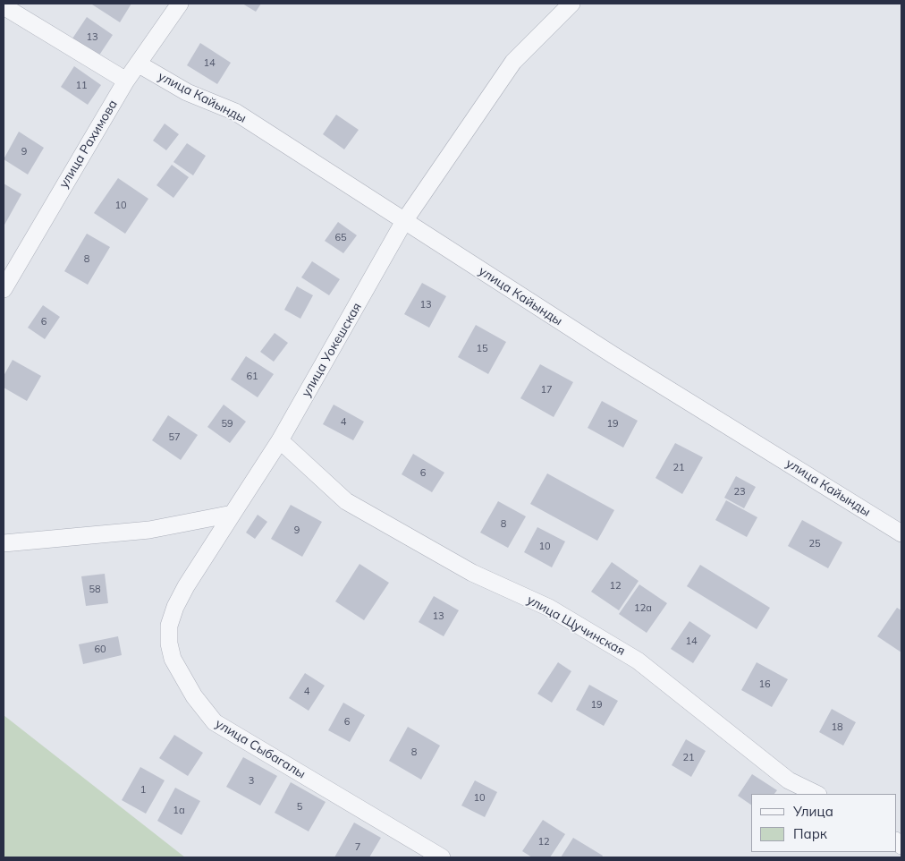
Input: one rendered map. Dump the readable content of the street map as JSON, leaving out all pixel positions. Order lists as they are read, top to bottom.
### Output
{
  "streets": {
    "street": [
      "улица Кайынды",
      "улица Рахимова",
      "улица Уокешская",
      "улица Щучинская",
      "улица Сыбагалы"
    ]
  },
  "crossings": [
    ["улица Кайынды", "улица Рахимова"],
    ["улица Кайынды", "улица Уокешская"],
    ["улица Уокешская", "улица Щучинская"],
    ["улица Уокешская", "улица Сыбагалы"]
  ],
  "house_numbers": [
    "13",
    "14",
    "11",
    "9",
    "10",
    "65",
    "8",
    "13",
    "6",
    "15",
    "61",
    "17",
    "4",
    "59",
    "19",
    "57",
    "21",
    "6",
    "23",
    "8",
    "9",
    "25",
    "10",
    "12",
    "58",
    "12а",
    "13",
    "14",
    "60",
    "16",
    "4",
    "19",
    "6",
    "18",
    "8",
    "21",
    "3",
    "1",
    "10",
    "5",
    "1а",
    "12",
    "7"
  ],
  "legend": ["Улица", "Парк"]
}
